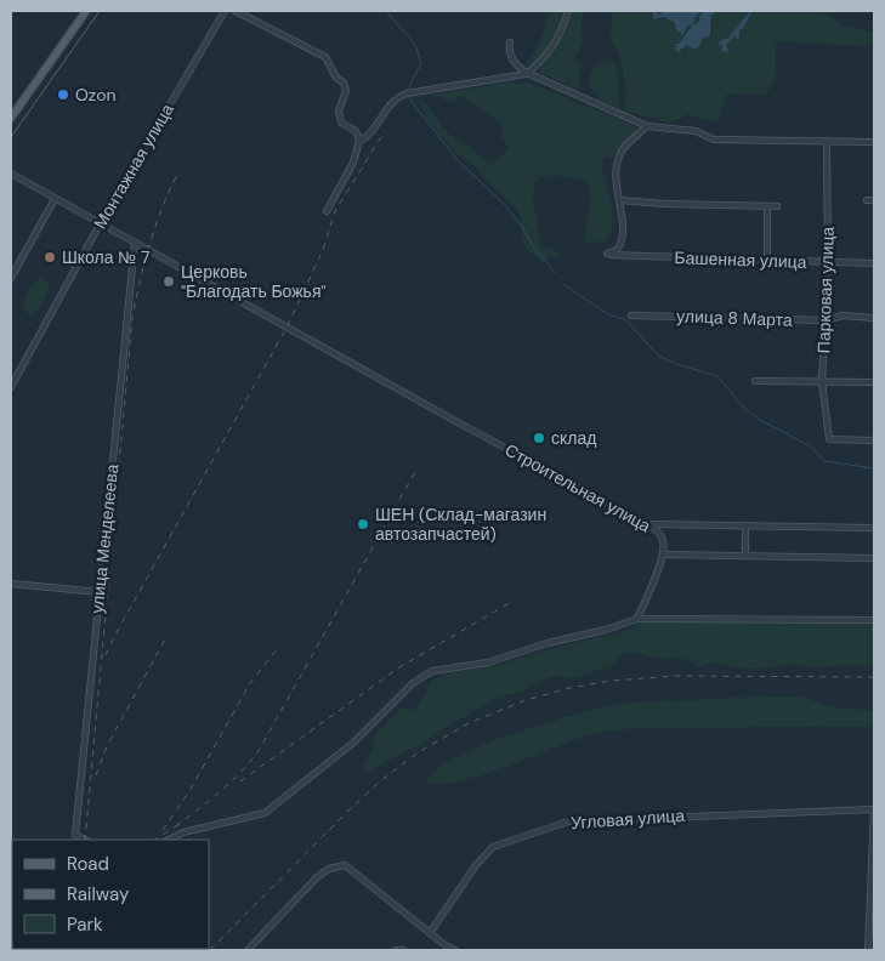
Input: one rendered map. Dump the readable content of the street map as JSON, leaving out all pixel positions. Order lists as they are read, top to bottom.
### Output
{
  "streets": {
    "street": [
      "Монтажная улица",
      "Башенная улица",
      "Парковая улица",
      "улица 8 Марта",
      "Строительная улица",
      "улица Менделеева",
      "Угловая улица"
    ]
  },
  "crossings": [
    ["Монтажная улица", "Строительная улица"],
    ["Башенная улица", "Парковая улица"],
    ["Парковая улица", "улица 8 Марта"],
    ["Строительная улица", "улица Менделеева"]
  ],
  "places": [
    "Ozon",
    "Школа № 7",
    "Церковь \"Благодать Божья\"",
    "склад",
    "ШЕН (Склад-магазин автозапчастей)"
  ],
  "legend": ["Road", "Railway", "Park"]
}
